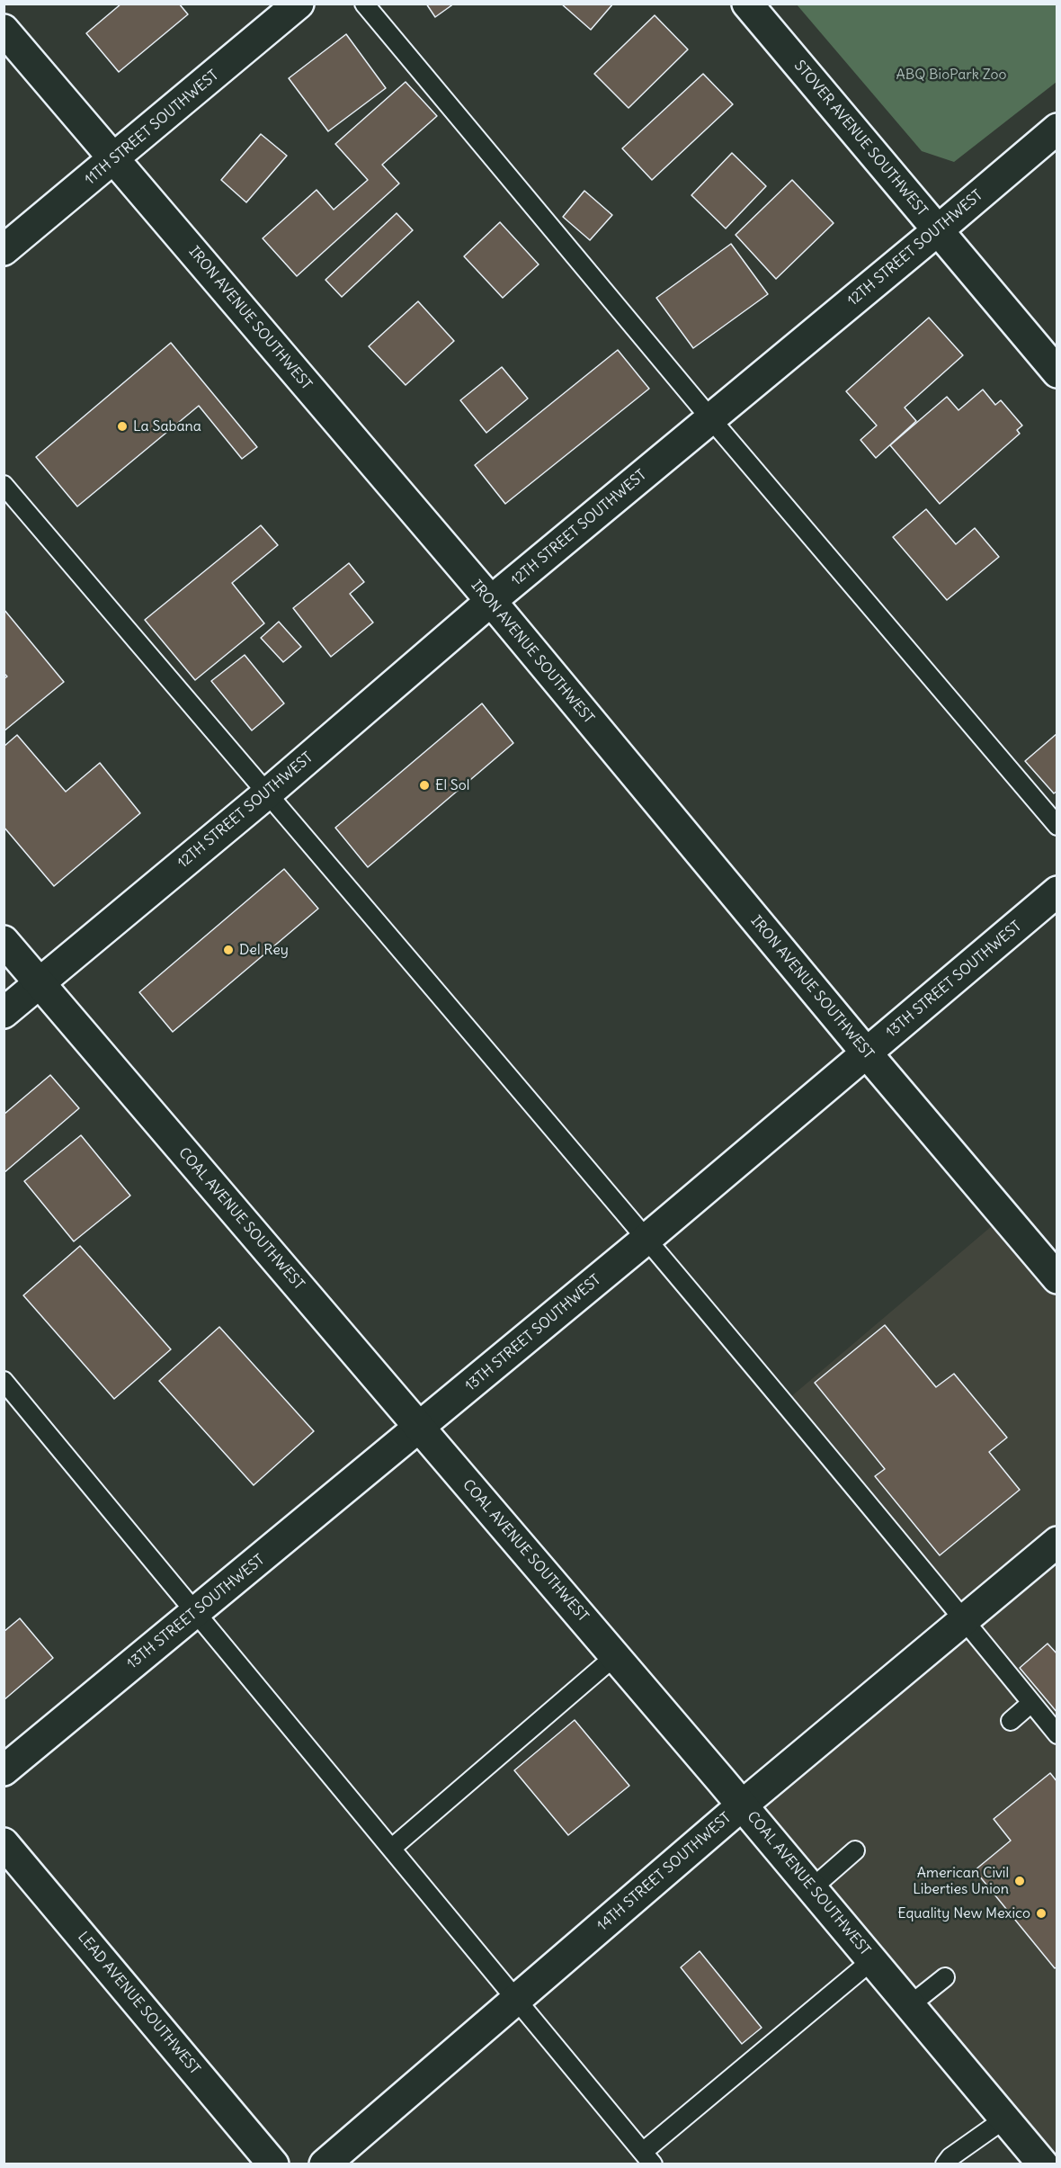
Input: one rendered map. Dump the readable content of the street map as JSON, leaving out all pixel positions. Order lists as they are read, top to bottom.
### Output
{
  "streets": {
    "street": [
      "11TH STREET SOUTHWEST",
      "STOVER AVENUE SOUTHWEST",
      "12TH STREET SOUTHWEST",
      "IRON AVENUE SOUTHWEST",
      "13TH STREET SOUTHWEST",
      "COAL AVENUE SOUTHWEST",
      "14TH STREET SOUTHWEST",
      "LEAD AVENUE SOUTHWEST"
    ]
  },
  "crossings": [
    ["11TH STREET SOUTHWEST", "IRON AVENUE SOUTHWEST"],
    ["STOVER AVENUE SOUTHWEST", "12TH STREET SOUTHWEST"],
    ["12TH STREET SOUTHWEST", "IRON AVENUE SOUTHWEST"],
    ["12TH STREET SOUTHWEST", "COAL AVENUE SOUTHWEST"],
    ["IRON AVENUE SOUTHWEST", "13TH STREET SOUTHWEST"],
    ["13TH STREET SOUTHWEST", "COAL AVENUE SOUTHWEST"],
    ["COAL AVENUE SOUTHWEST", "14TH STREET SOUTHWEST"]
  ],
  "parks": ["ABQ BioPark Zoo"],
  "places": [
    "La Sabana",
    "El Sol",
    "Del Rey",
    "American Civil Liberties Union",
    "Equality New Mexico"
  ]
}
